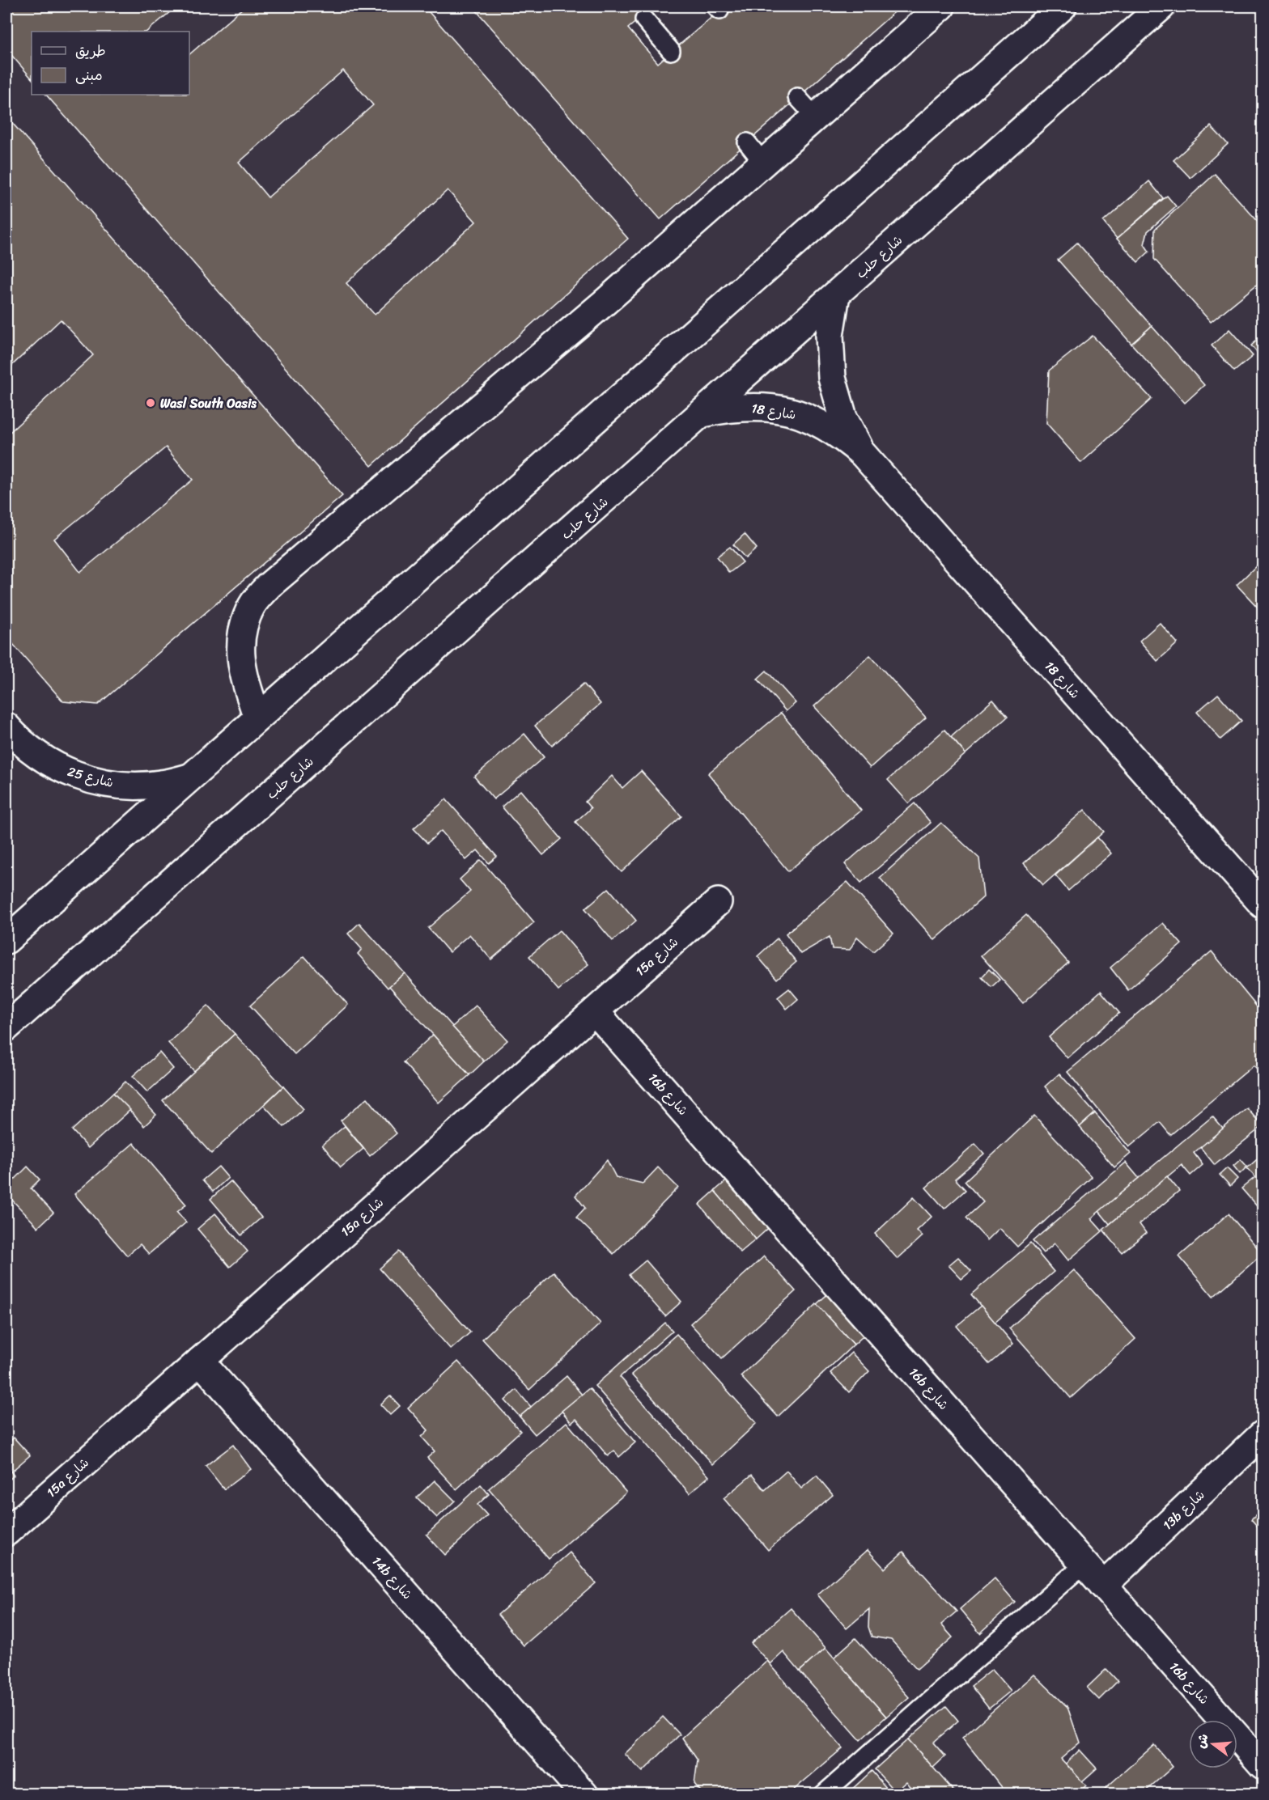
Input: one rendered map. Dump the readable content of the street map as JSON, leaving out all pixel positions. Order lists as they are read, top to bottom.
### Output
{
  "streets": {
    "street": [
      "شارع حلب",
      "شارع 18",
      "شارع 25",
      "15a شارع",
      "16b شارع",
      "13b شارع",
      "14b شارع"
    ]
  },
  "crossings": [
    ["شارع حلب", "شارع 18"],
    ["15a شارع", "16b شارع"],
    ["15a شارع", "14b شارع"],
    ["16b شارع", "13b شارع"]
  ],
  "places": ["Wasl South Oasis"],
  "legend": ["طريق", "مبنى"],
  "north": "left"
}
